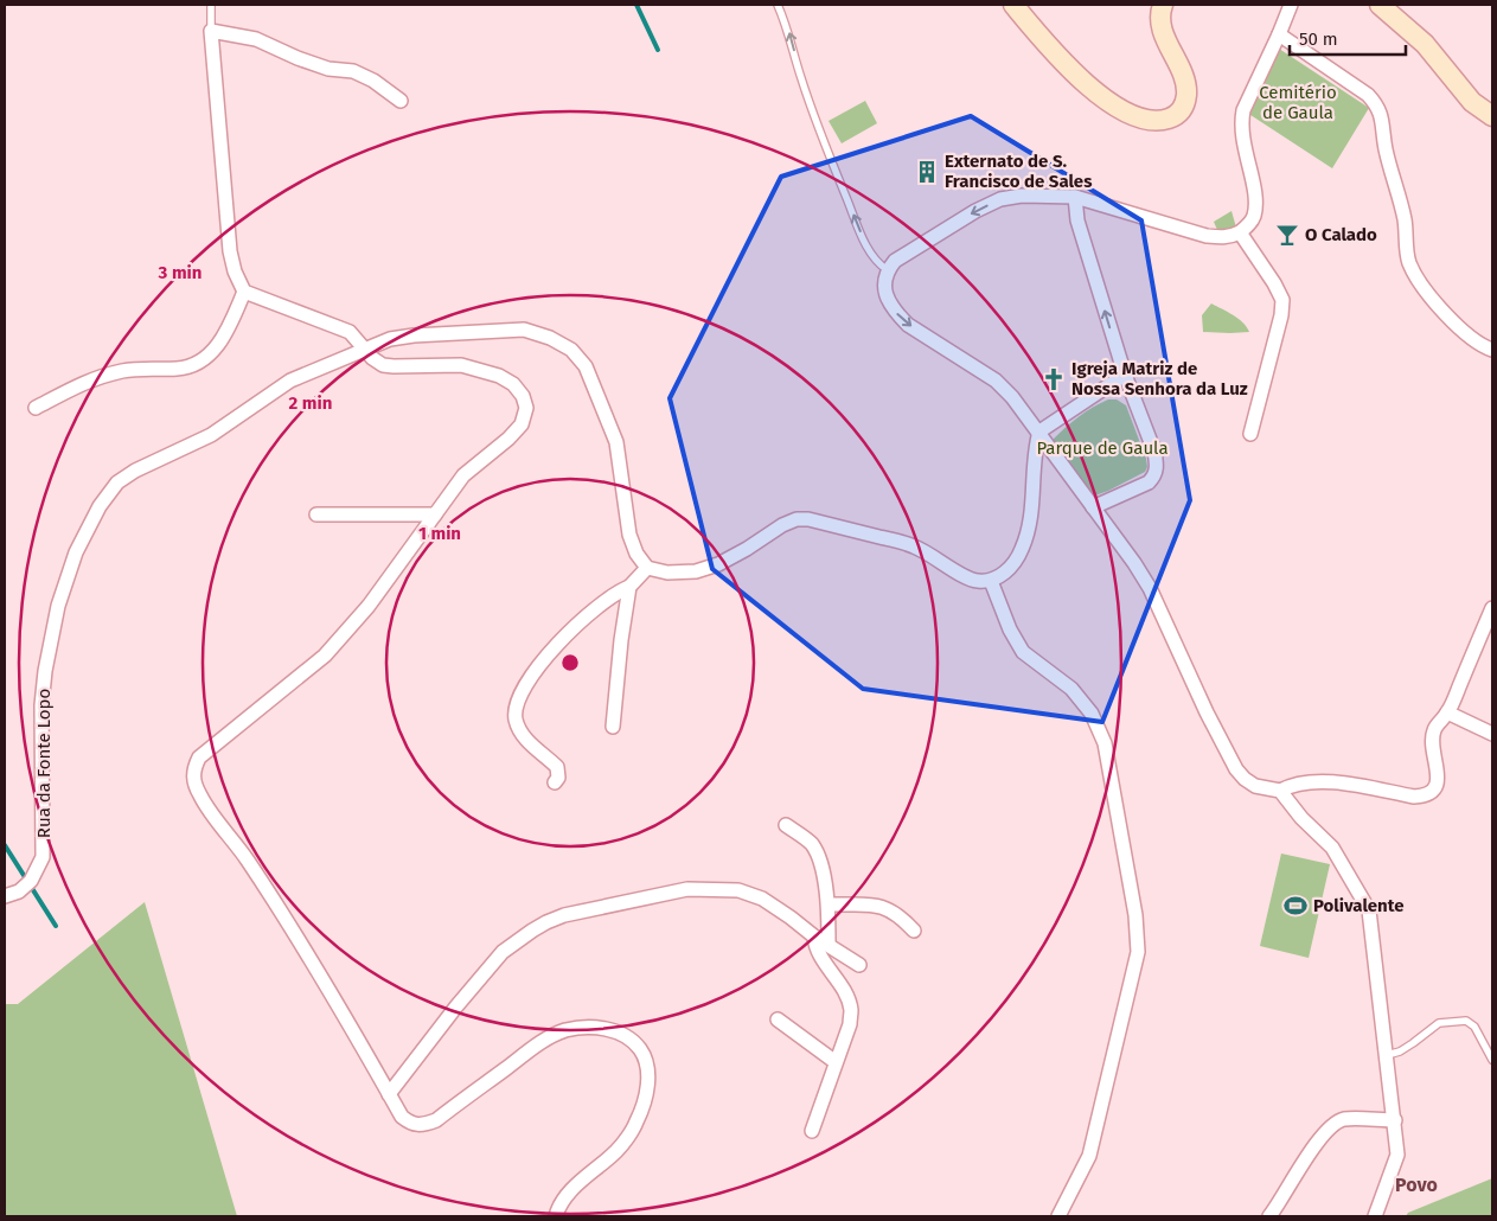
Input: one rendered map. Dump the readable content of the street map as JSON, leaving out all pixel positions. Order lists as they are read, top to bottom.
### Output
{
  "streets": {
    "street": ["Rua da Fonte Lopo"]
  },
  "districts": ["Povo"],
  "parks": ["Cemitério de Gaula", "Parque de Gaula"],
  "places": {
    "building": ["Externato de S. Francisco de Sales"],
    "bar": ["O Calado"],
    "church": ["Igreja Matriz de Nossa Senhora da Luz"],
    "sports": ["Polivalente"]
  },
  "scale_bar": "50 m",
  "rings": ["3 min", "2 min", "1 min"]
}
